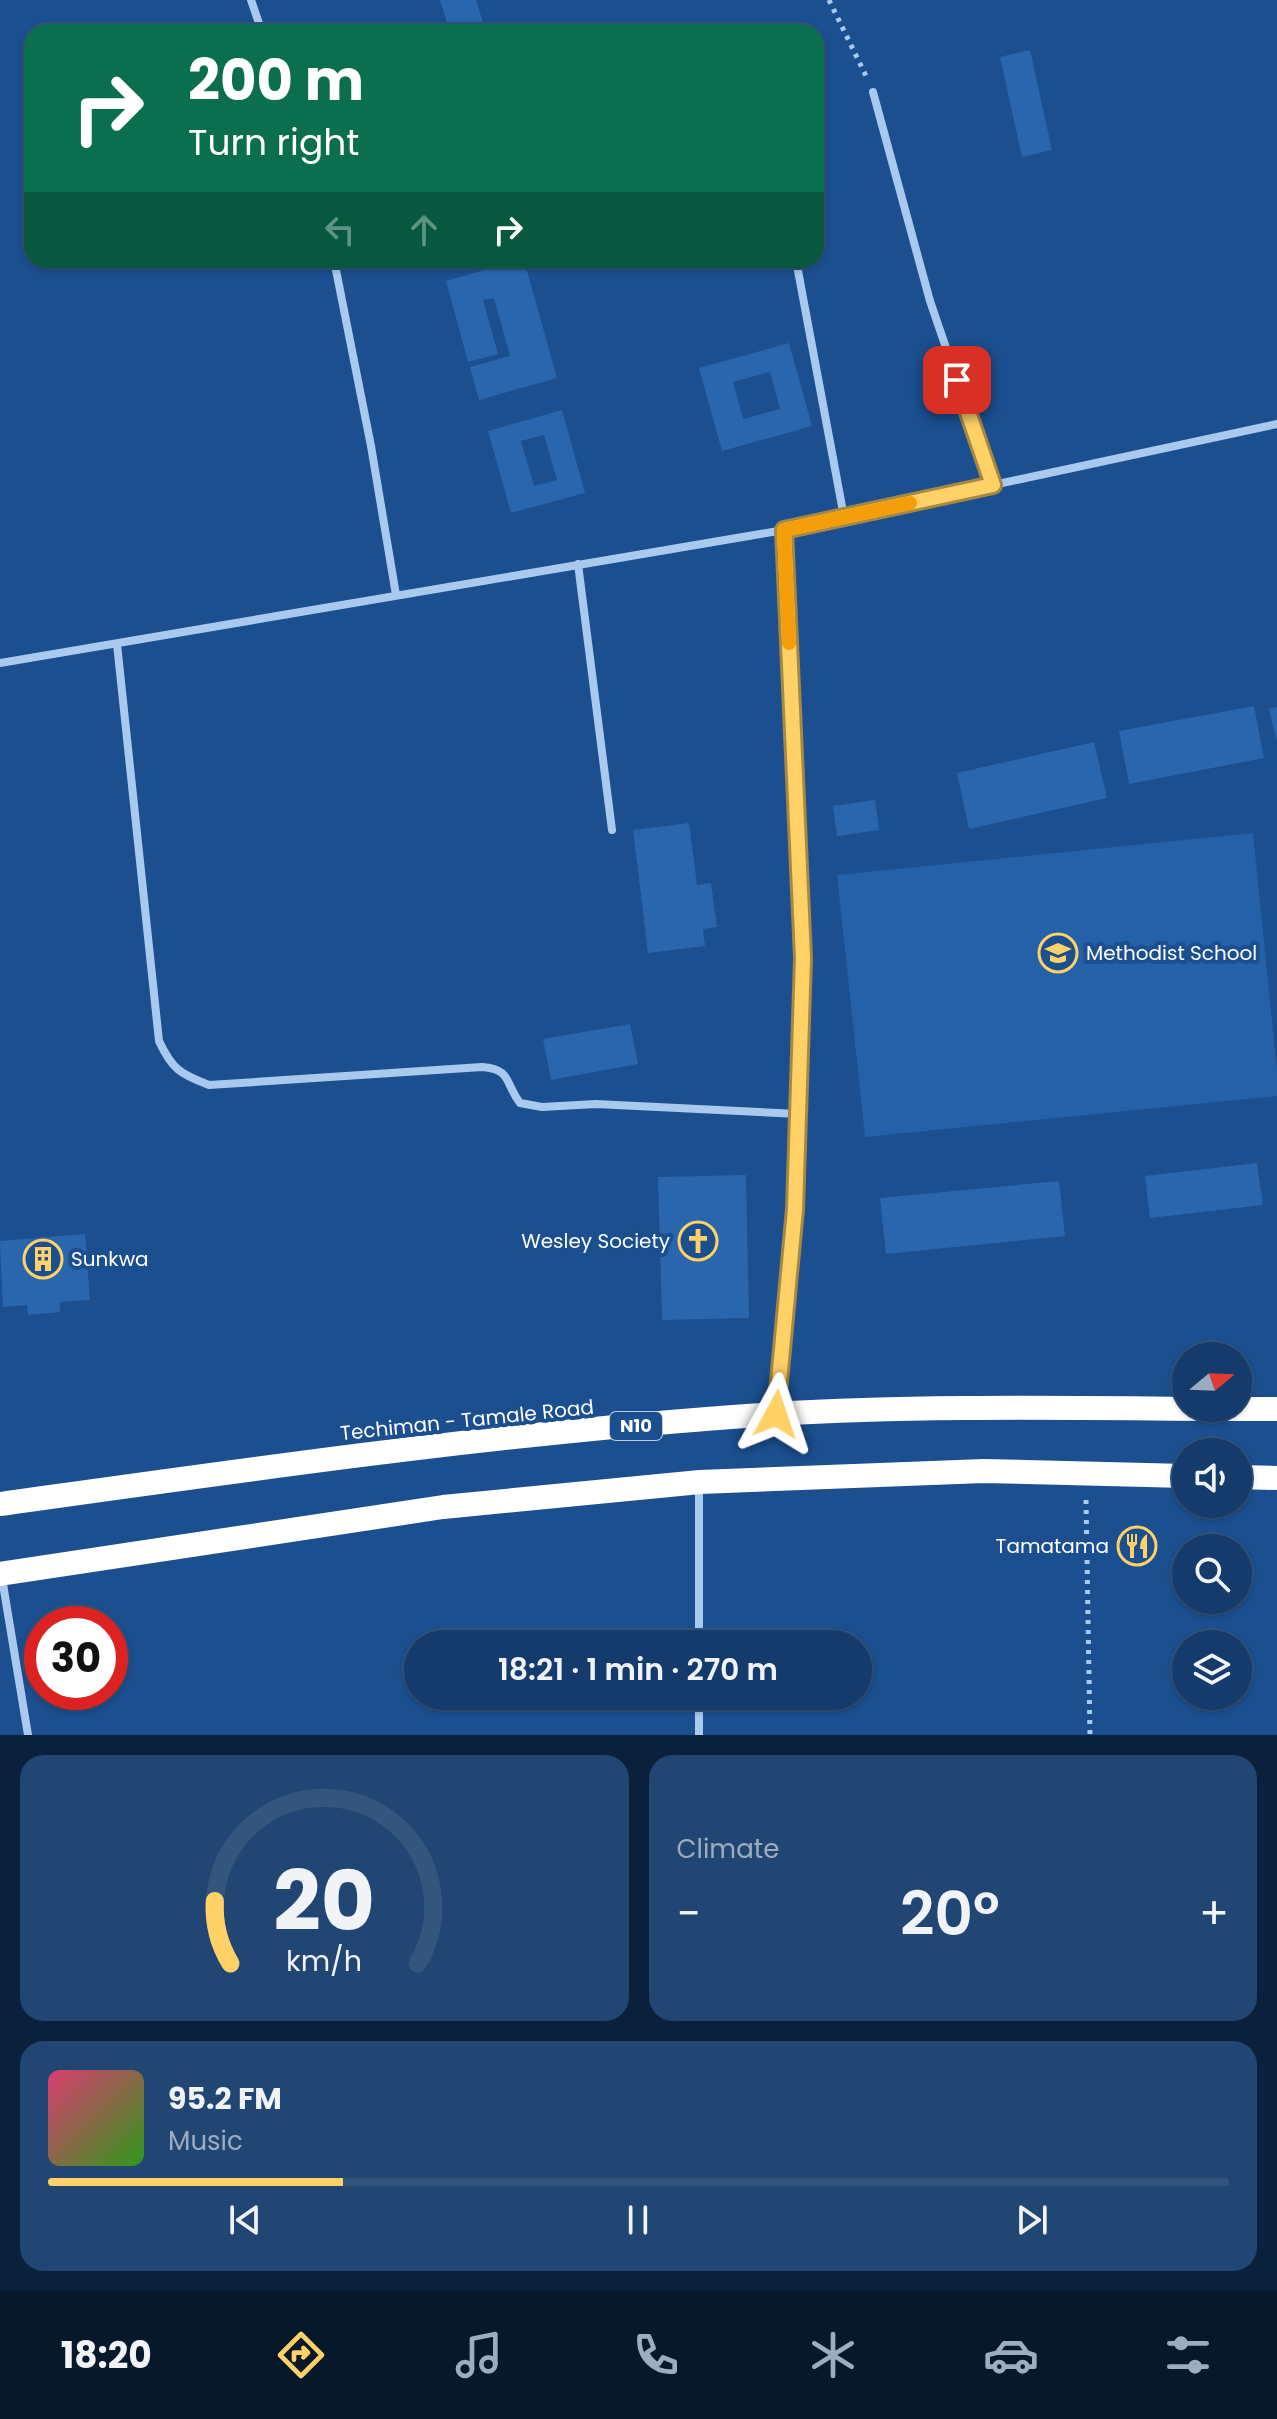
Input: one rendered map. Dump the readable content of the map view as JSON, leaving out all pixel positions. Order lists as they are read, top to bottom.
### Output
{
  "streets": {
    "highway": ["Techiman - Tamale Road", "N10"]
  },
  "places": {
    "school or university": ["Methodist School"],
    "church": ["Wesley Society"],
    "building": ["Sunkwa"],
    "restaurant": ["Tamatama"]
  },
  "north": "right",
  "page": {
    "turn": ["200 m", "Turn right"],
    "limit": "30",
    "trip": "18:21 · 1 min · 270 m",
    "tile": "Climate",
    "heat": ["−", "20°", "+"],
    "song": ["95.2 FM", "Music"],
    "tabs": "18:20",
    "gauge": ["20", "km/h"]
  }
}
